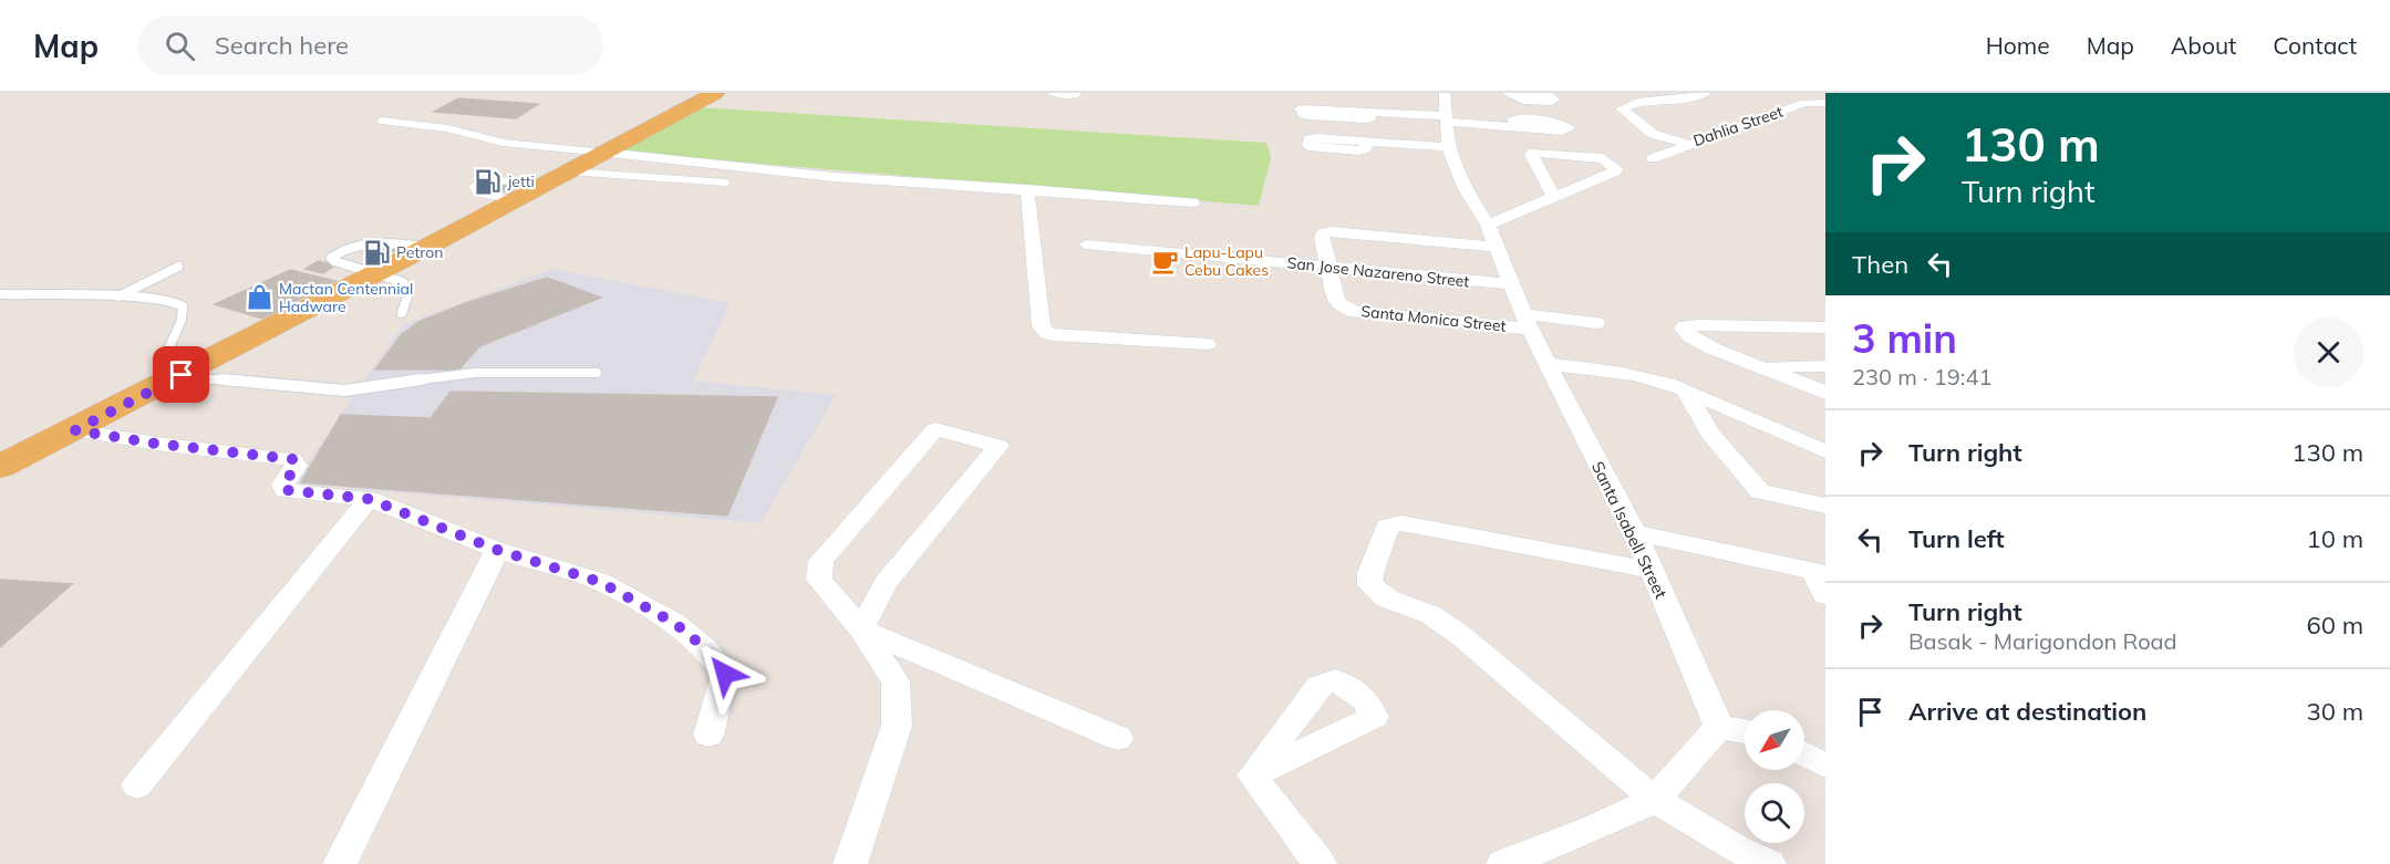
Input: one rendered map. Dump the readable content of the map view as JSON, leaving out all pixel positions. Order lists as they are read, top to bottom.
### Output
{
  "streets": {
    "street": [
      "Dahlia Street",
      "San Jose Nazareno Street",
      "Santa Monica Street",
      "Santa Isabell Street"
    ]
  },
  "crossings": [
    ["San Jose Nazareno Street", "Santa Monica Street"],
    ["San Jose Nazareno Street", "Santa Isabell Street"],
    ["Santa Monica Street", "Santa Isabell Street"]
  ],
  "places": {
    "fuel station": ["jetti", "Petron"],
    "cafe": ["Lapu-Lapu Cebu Cakes"],
    "shop": ["Mactan Centennial Hadware"]
  },
  "north": "bottom left",
  "page": {
    "header": "Map",
    "search": "Search here",
    "nav": [
      "Home",
      "Map",
      "About",
      "Contact"
    ],
    "turn": ["130 m", "Turn right"],
    "then": "Then",
    "heading": ["3 min", "230 m · 19:41"],
    "list": [
      {
        "name": "Turn right",
        "value": "130 m"
      },
      {
        "name": "Turn left",
        "value": "10 m"
      },
      {
        "name": "Turn right",
        "note": "Basak - Marigondon Road",
        "value": "60 m"
      },
      {
        "name": "Arrive at destination",
        "value": "30 m"
      }
    ]
  }
}
